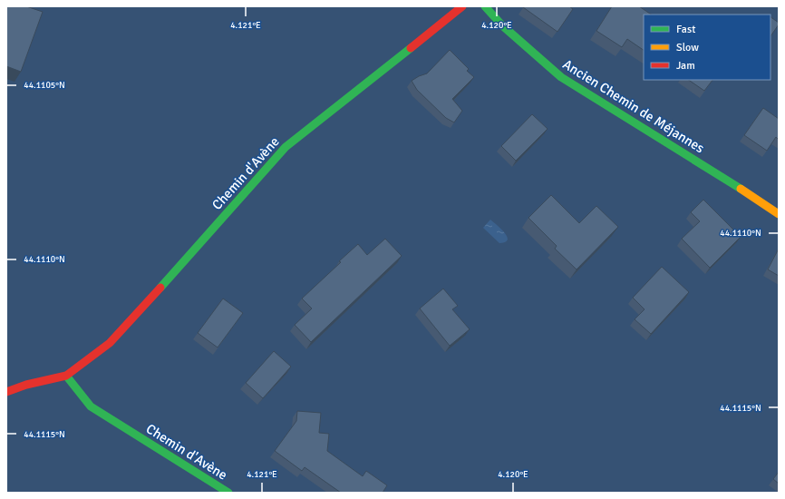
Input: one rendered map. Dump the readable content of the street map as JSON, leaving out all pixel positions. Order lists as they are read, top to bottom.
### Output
{
  "streets": {
    "street": ["Ancien Chemin de Méjannes", "Chemin d'Avène"]
  },
  "legend": ["Fast", "Slow", "Jam"],
  "coordinates": [
    "4.121°E",
    "4.120°E",
    "44.1105°N",
    "44.1110°N",
    "44.1115°N"
  ]
}
